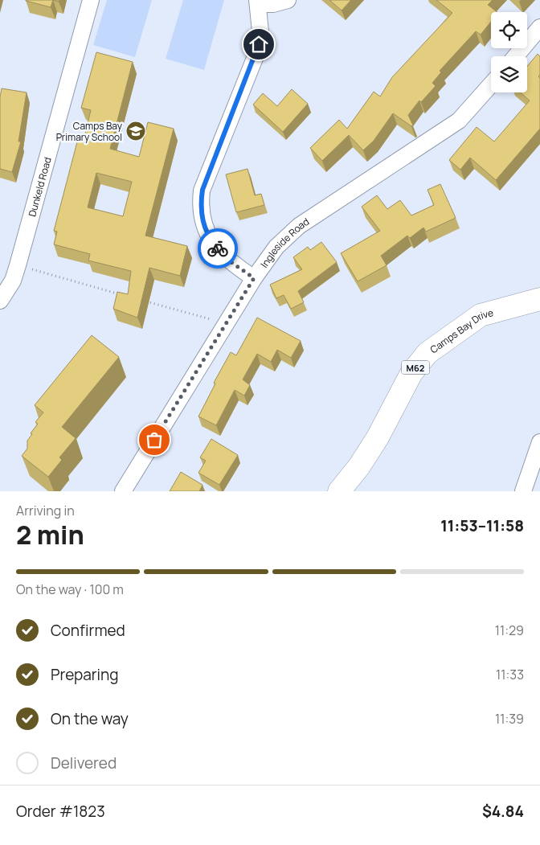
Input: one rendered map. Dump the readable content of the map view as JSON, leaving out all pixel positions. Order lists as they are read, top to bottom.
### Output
{
  "streets": {
    "main road": ["Camps Bay Drive", "M62"],
    "street": ["Dunkeld Road", "Ingleside Road"]
  },
  "places": {
    "school or university": ["Camps Bay Primary School"]
  },
  "page": {
    "heading": ["2 min", "Arriving in", "11:53–11:58"],
    "panel": ["Order #1823", "$4.84"],
    "bar": "On the way · 100 m",
    "list": [
      ["Confirmed", "11:29"],
      ["Preparing", "11:33"],
      ["On the way", "11:39"],
      "Delivered"
    ]
  }
}
